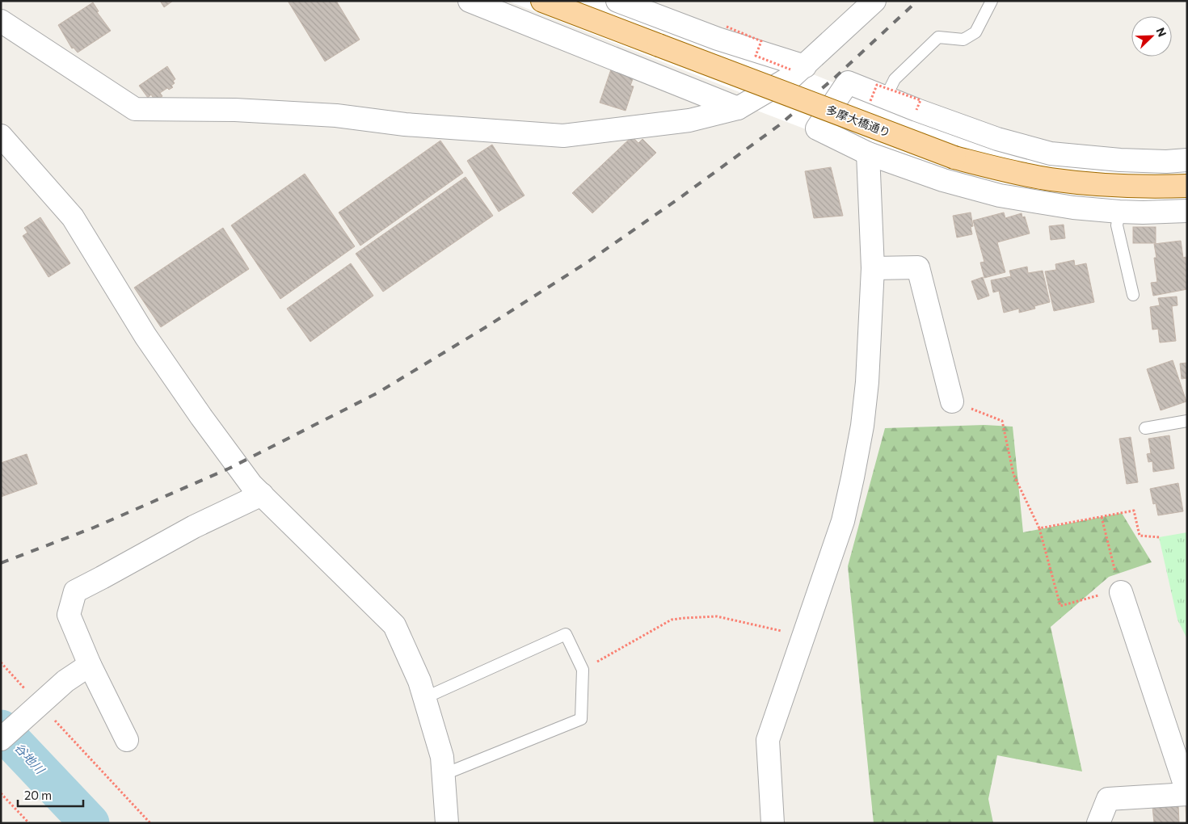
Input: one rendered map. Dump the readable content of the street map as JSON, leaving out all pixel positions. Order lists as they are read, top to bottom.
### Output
{
  "streets": {
    "main road": ["多摩大橋通り"]
  },
  "water": ["谷地川"],
  "scale_bar": "20 m",
  "north": "top right"
}
